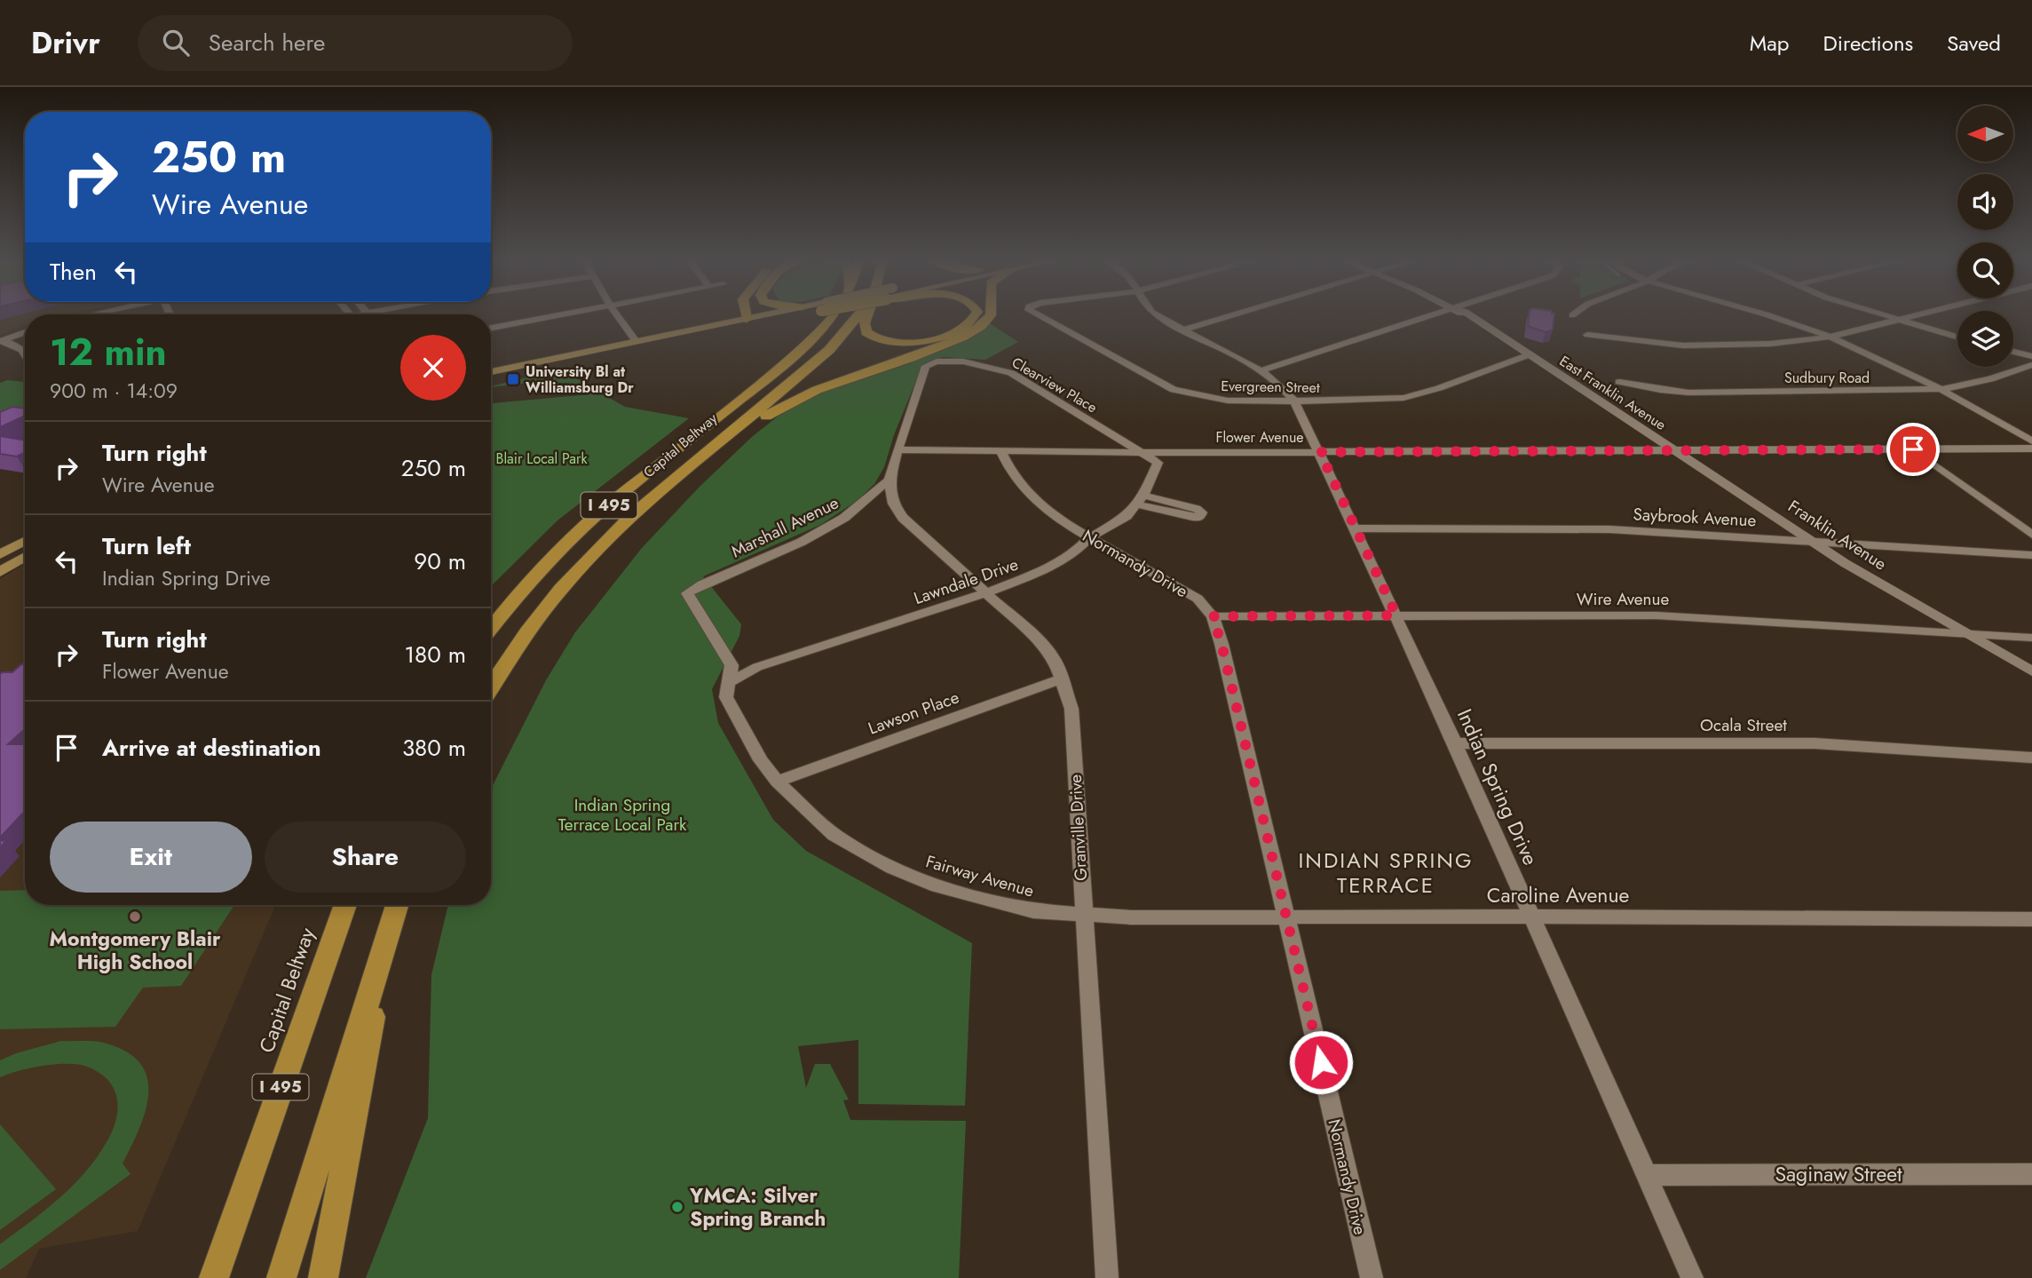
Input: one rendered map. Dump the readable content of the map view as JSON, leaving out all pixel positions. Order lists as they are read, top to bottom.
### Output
{
  "streets": {
    "highway": ["Capital Beltway", "I 495"],
    "street": [
      "Sudbury Road",
      "Clearview Place",
      "Evergreen Street",
      "East Franklin Avenue",
      "Flower Avenue",
      "Saybrook Avenue",
      "Marshall Avenue",
      "Franklin Avenue",
      "Normandy Drive",
      "Lawndale Drive",
      "Wire Avenue",
      "Lawson Place",
      "Ocala Street",
      "Indian Spring Drive",
      "Granville Drive",
      "Fairway Avenue",
      "Caroline Avenue",
      "Saginaw Street"
    ]
  },
  "crossings": [
    ["Clearview Place", "Flower Avenue"],
    ["Clearview Place", "Lawndale Drive"],
    ["Evergreen Street", "East Franklin Avenue"],
    ["Evergreen Street", "Indian Spring Drive"],
    ["East Franklin Avenue", "Flower Avenue"],
    ["East Franklin Avenue", "Franklin Avenue"],
    ["Flower Avenue", "Franklin Avenue"],
    ["Flower Avenue", "Normandy Drive"],
    ["Flower Avenue", "Lawndale Drive"],
    ["Flower Avenue", "Indian Spring Drive"],
    ["Saybrook Avenue", "Franklin Avenue"],
    ["Saybrook Avenue", "Indian Spring Drive"],
    ["Marshall Avenue", "Granville Drive"],
    ["Marshall Avenue", "Fairway Avenue"],
    ["Franklin Avenue", "Wire Avenue"],
    ["Normandy Drive", "Lawndale Drive"],
    ["Normandy Drive", "Wire Avenue"],
    ["Normandy Drive", "Caroline Avenue"],
    ["Lawndale Drive", "Granville Drive"],
    ["Lawndale Drive", "Fairway Avenue"],
    ["Wire Avenue", "Indian Spring Drive"],
    ["Lawson Place", "Granville Drive"],
    ["Lawson Place", "Fairway Avenue"],
    ["Ocala Street", "Indian Spring Drive"],
    ["Indian Spring Drive", "Caroline Avenue"],
    ["Indian Spring Drive", "Saginaw Street"],
    ["Granville Drive", "Fairway Avenue"],
    ["Granville Drive", "Caroline Avenue"],
    ["Fairway Avenue", "Caroline Avenue"]
  ],
  "districts": ["INDIAN SPRING TERRACE"],
  "parks": ["Blair Local Park", "Indian Spring Terrace Local Park"],
  "places": {
    "transit": ["University Bl at Williamsburg Dr"],
    "other": ["Montgomery Blair High School", "YMCA: Silver Spring Branch"]
  },
  "north": "left",
  "page": {
    "header": "Drivr",
    "search": "Search here",
    "nav": ["Map", "Directions", "Saved"],
    "turn": ["250 m", "Wire Avenue"],
    "then": "Then",
    "heading": ["12 min", "900 m · 14:09"],
    "list": [
      {
        "name": "Turn right",
        "note": "Wire Avenue",
        "value": "250 m"
      },
      {
        "name": "Turn left",
        "note": "Indian Spring Drive",
        "value": "90 m"
      },
      {
        "name": "Turn right",
        "note": "Flower Avenue",
        "value": "180 m"
      },
      {
        "name": "Arrive at destination",
        "value": "380 m"
      }
    ],
    "buttons": ["Exit", "Share"]
  }
}
